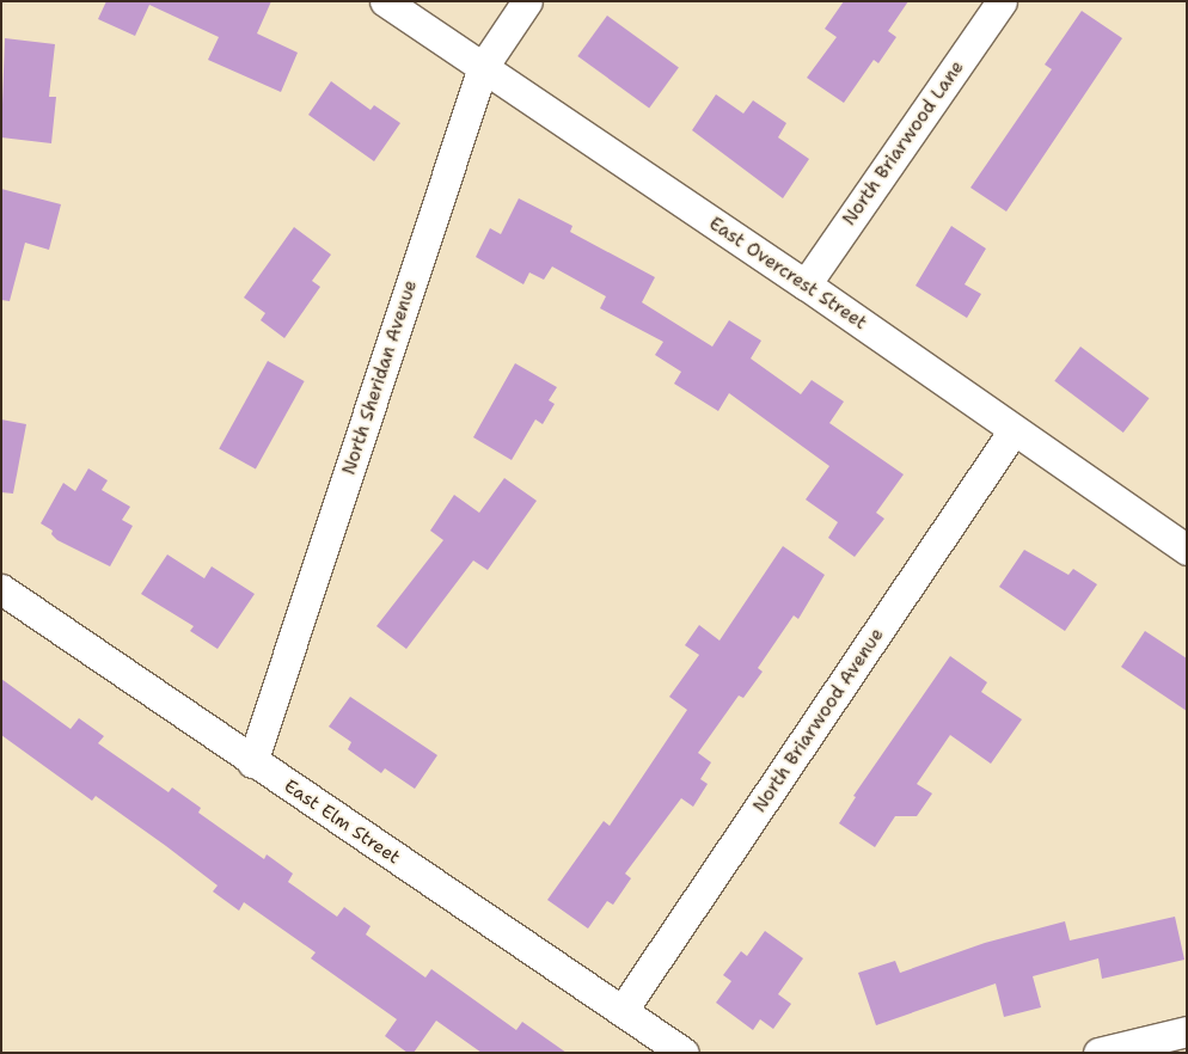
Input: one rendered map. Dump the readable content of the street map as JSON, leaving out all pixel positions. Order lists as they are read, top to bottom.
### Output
{
  "streets": {
    "street": [
      "North Briarwood Lane",
      "East Overcrest Street",
      "North Sheridan Avenue",
      "North Briarwood Avenue",
      "East Elm Street"
    ]
  },
  "crossings": [
    ["North Briarwood Lane", "East Overcrest Street"],
    ["East Overcrest Street", "North Sheridan Avenue"],
    ["East Overcrest Street", "North Briarwood Avenue"],
    ["North Sheridan Avenue", "East Elm Street"],
    ["North Briarwood Avenue", "East Elm Street"]
  ]
}
